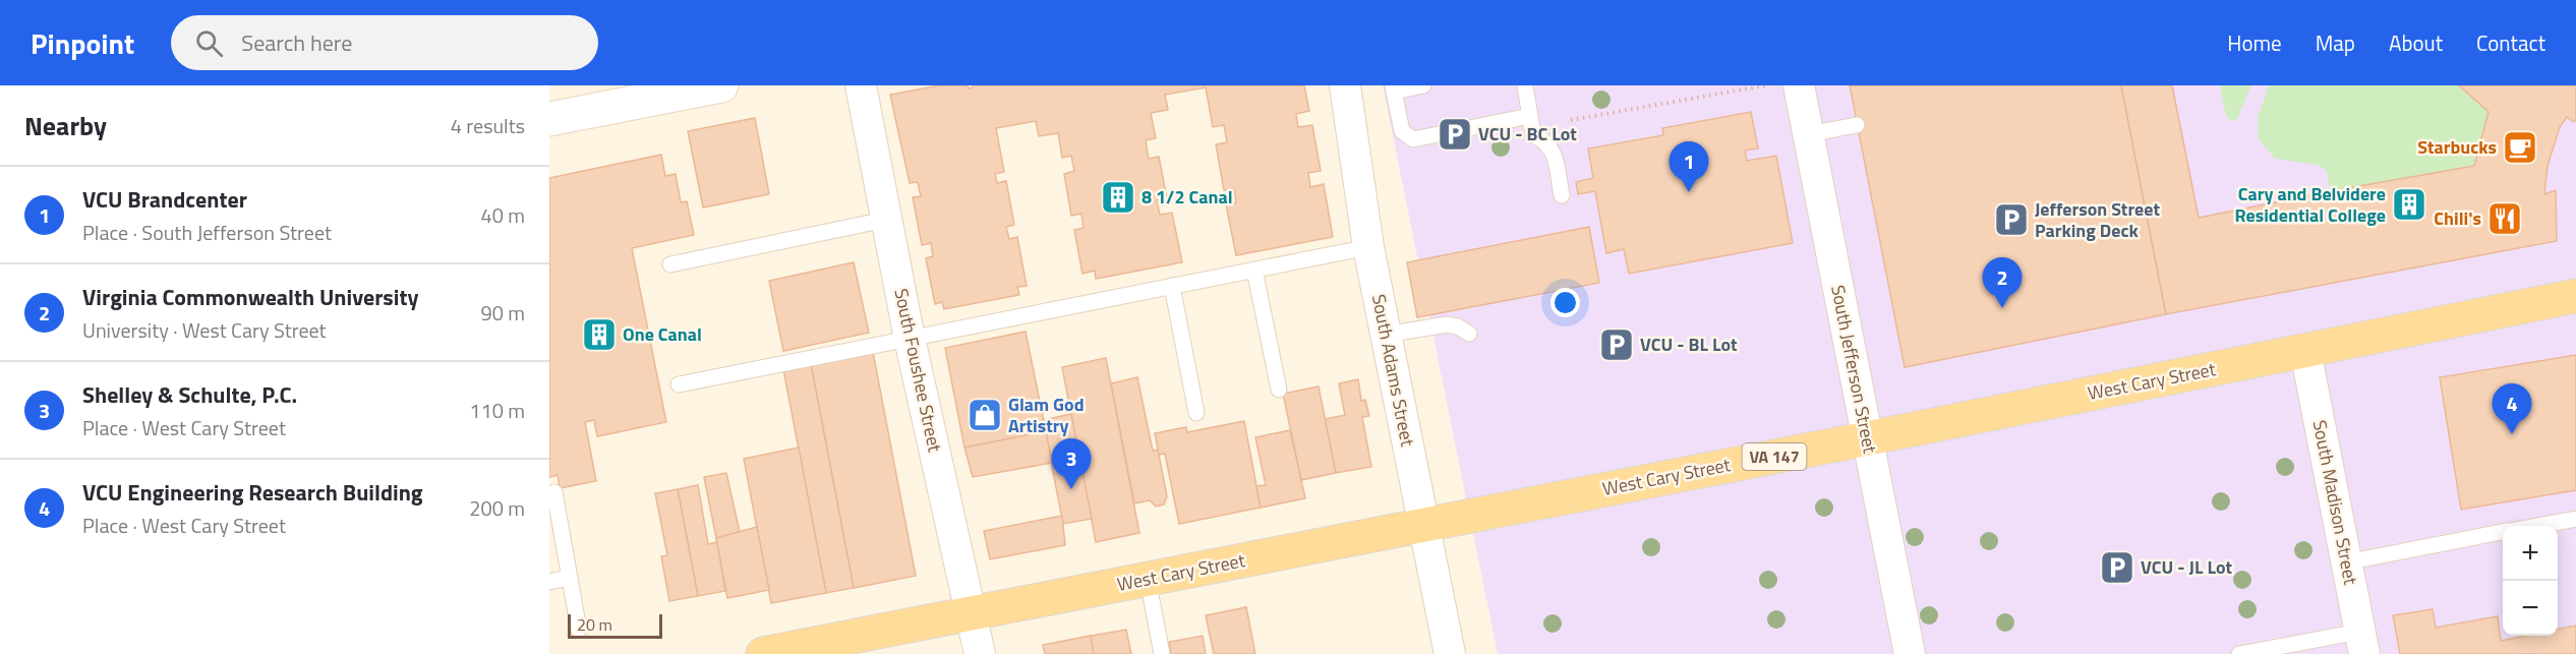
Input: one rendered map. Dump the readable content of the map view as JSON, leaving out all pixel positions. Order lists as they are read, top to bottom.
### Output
{
  "streets": {
    "main road": ["West Cary Street", "VA 147"],
    "street": [
      "South Jefferson Street",
      "South Foushee Street",
      "South Adams Street",
      "South Madison Street"
    ]
  },
  "crossings": [
    ["South Jefferson Street", "West Cary Street"],
    ["South Foushee Street", "West Cary Street"],
    ["South Foushee Street", "VA 147"],
    ["South Adams Street", "West Cary Street"],
    ["West Cary Street", "VA 147"],
    ["West Cary Street", "South Madison Street"]
  ],
  "places": {
    "parking": [
      "VCU - BC Lot",
      "Jefferson Street Parking Deck",
      "VCU - BL Lot",
      "VCU - JL Lot"
    ],
    "cafe": ["Starbucks"],
    "building": ["8 1/2 Canal", "Cary and Belvidere Residential College", "One Canal"],
    "restaurant": ["Chili's"],
    "shop": ["Glam God Artistry"]
  },
  "scale_bar": "20 m",
  "page": {
    "header": "Pinpoint",
    "search": "Search here",
    "nav": [
      "Home",
      "Map",
      "About",
      "Contact"
    ],
    "heading": ["Nearby", "4 results"],
    "pins": [
      "1",
      "2",
      "4",
      "3"
    ],
    "list": [
      {
        "mark": "1",
        "name": "VCU Brandcenter",
        "note": "Place · South Jefferson Street",
        "value": "40 m"
      },
      {
        "mark": "2",
        "name": "Virginia Commonwealth University",
        "note": "University · West Cary Street",
        "value": "90 m"
      },
      {
        "mark": "3",
        "name": "Shelley & Schulte, P.C.",
        "note": "Place · West Cary Street",
        "value": "110 m"
      },
      {
        "mark": "4",
        "name": "VCU Engineering Research Building",
        "note": "Place · West Cary Street",
        "value": "200 m"
      }
    ],
    "map_buttons": ["+", "−"],
    "scale": "20 m"
  }
}
